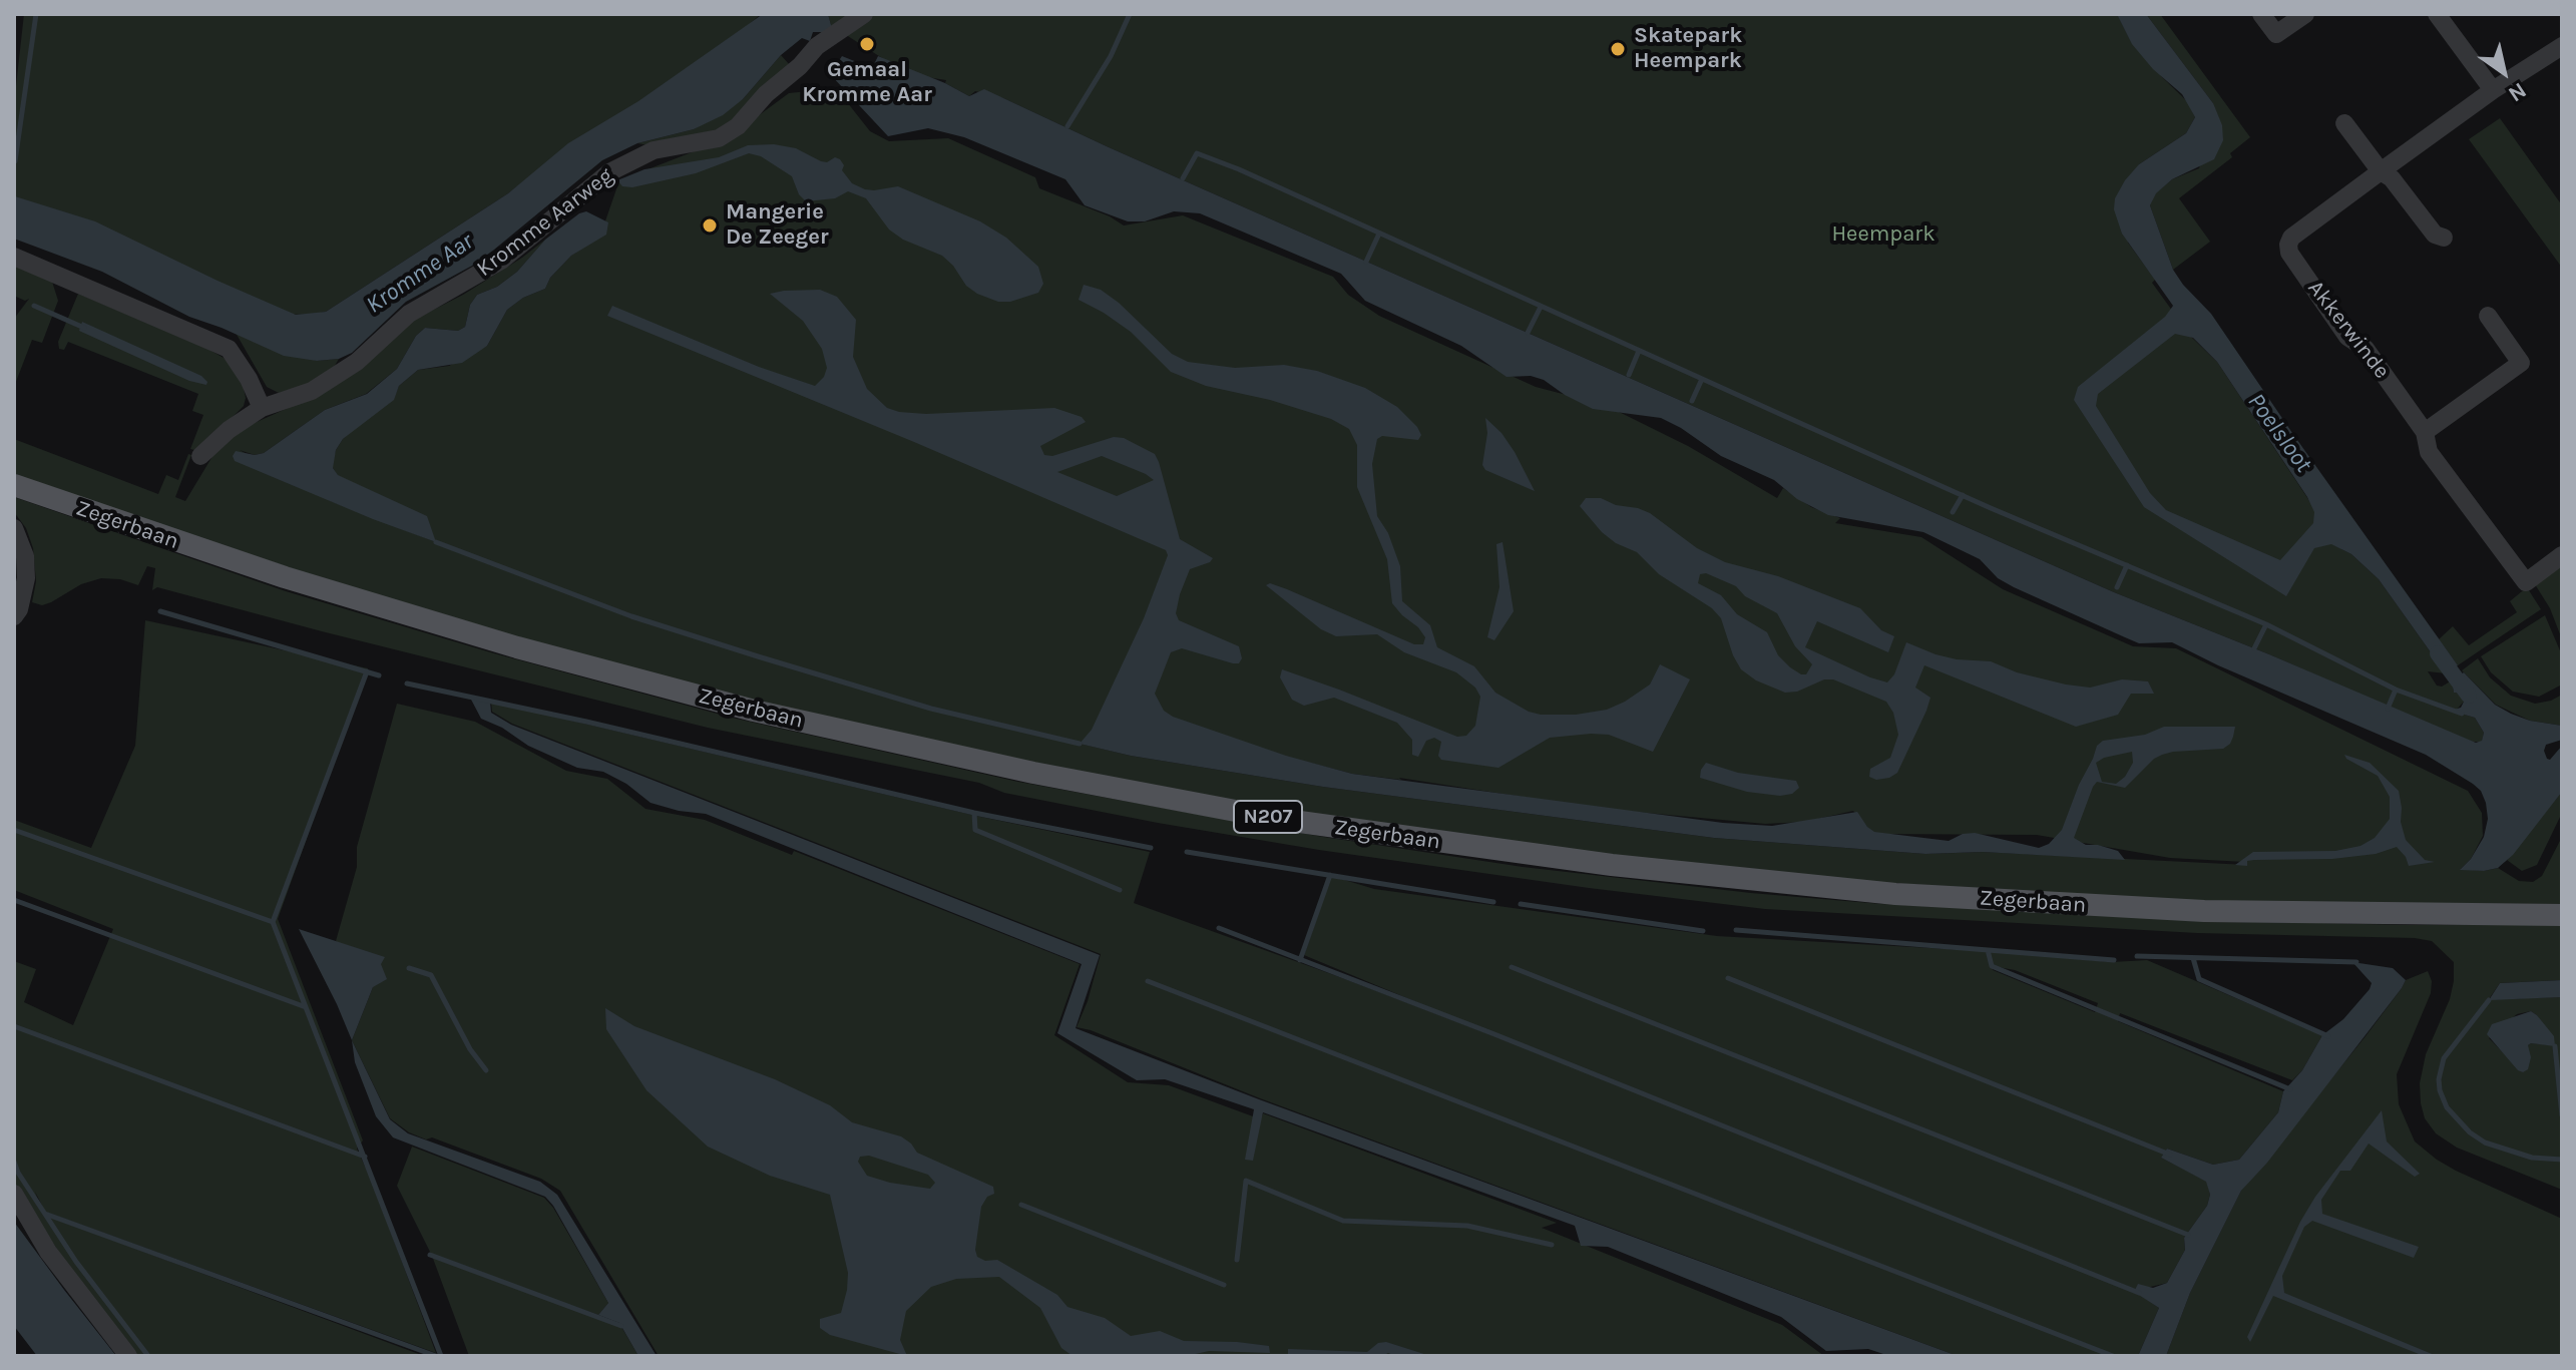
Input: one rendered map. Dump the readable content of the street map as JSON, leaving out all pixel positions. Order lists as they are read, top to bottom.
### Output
{
  "streets": {
    "main road": ["Zegerbaan", "N207"],
    "street": ["Kromme Aarweg", "Akkerwinde"]
  },
  "water": ["Kromme Aar", "Poelsloot"],
  "parks": ["Heempark"],
  "places": ["Gemaal Kromme Aar", "Skatepark Heempark", "Mangerie De Zeeger"],
  "north": "bottom right"
}
